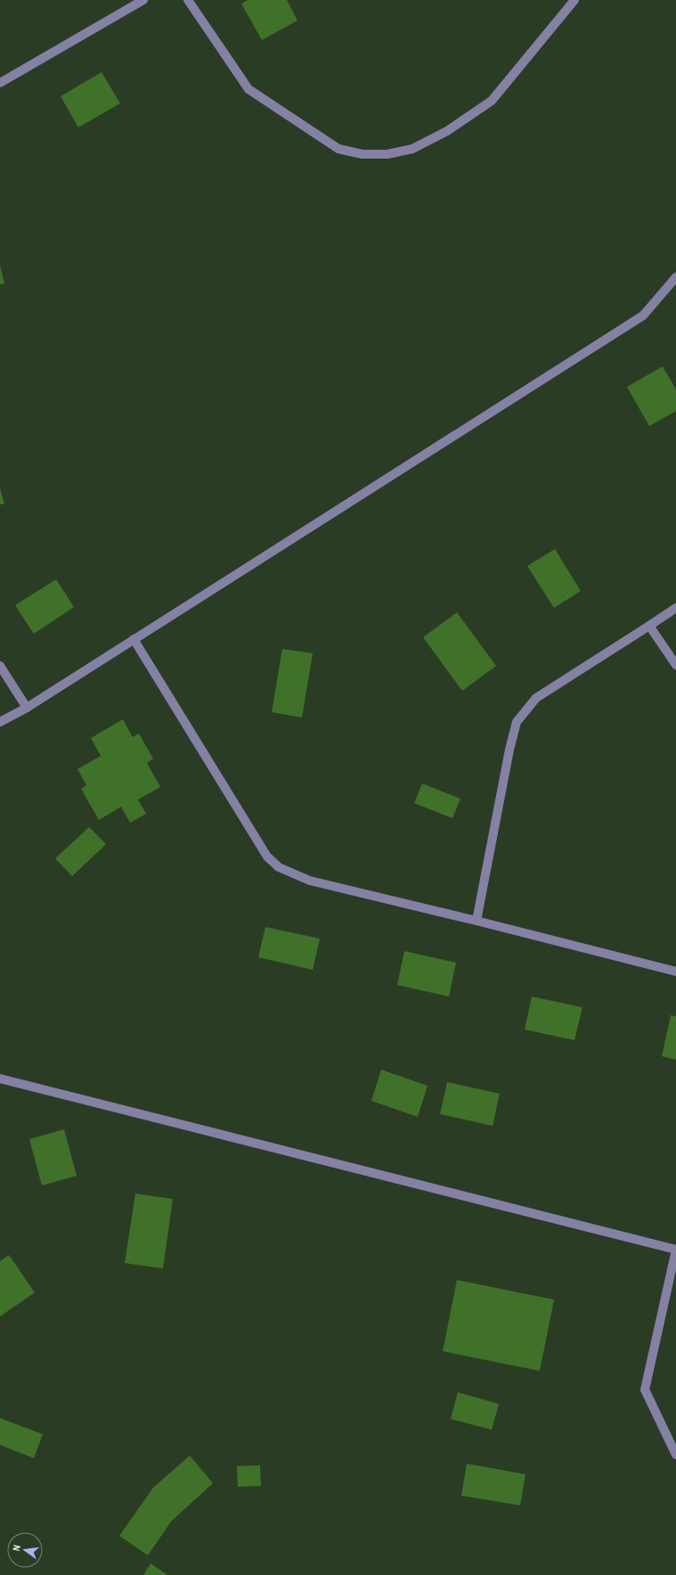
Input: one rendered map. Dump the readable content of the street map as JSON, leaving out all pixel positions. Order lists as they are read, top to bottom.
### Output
{
  "north": "left"
}
